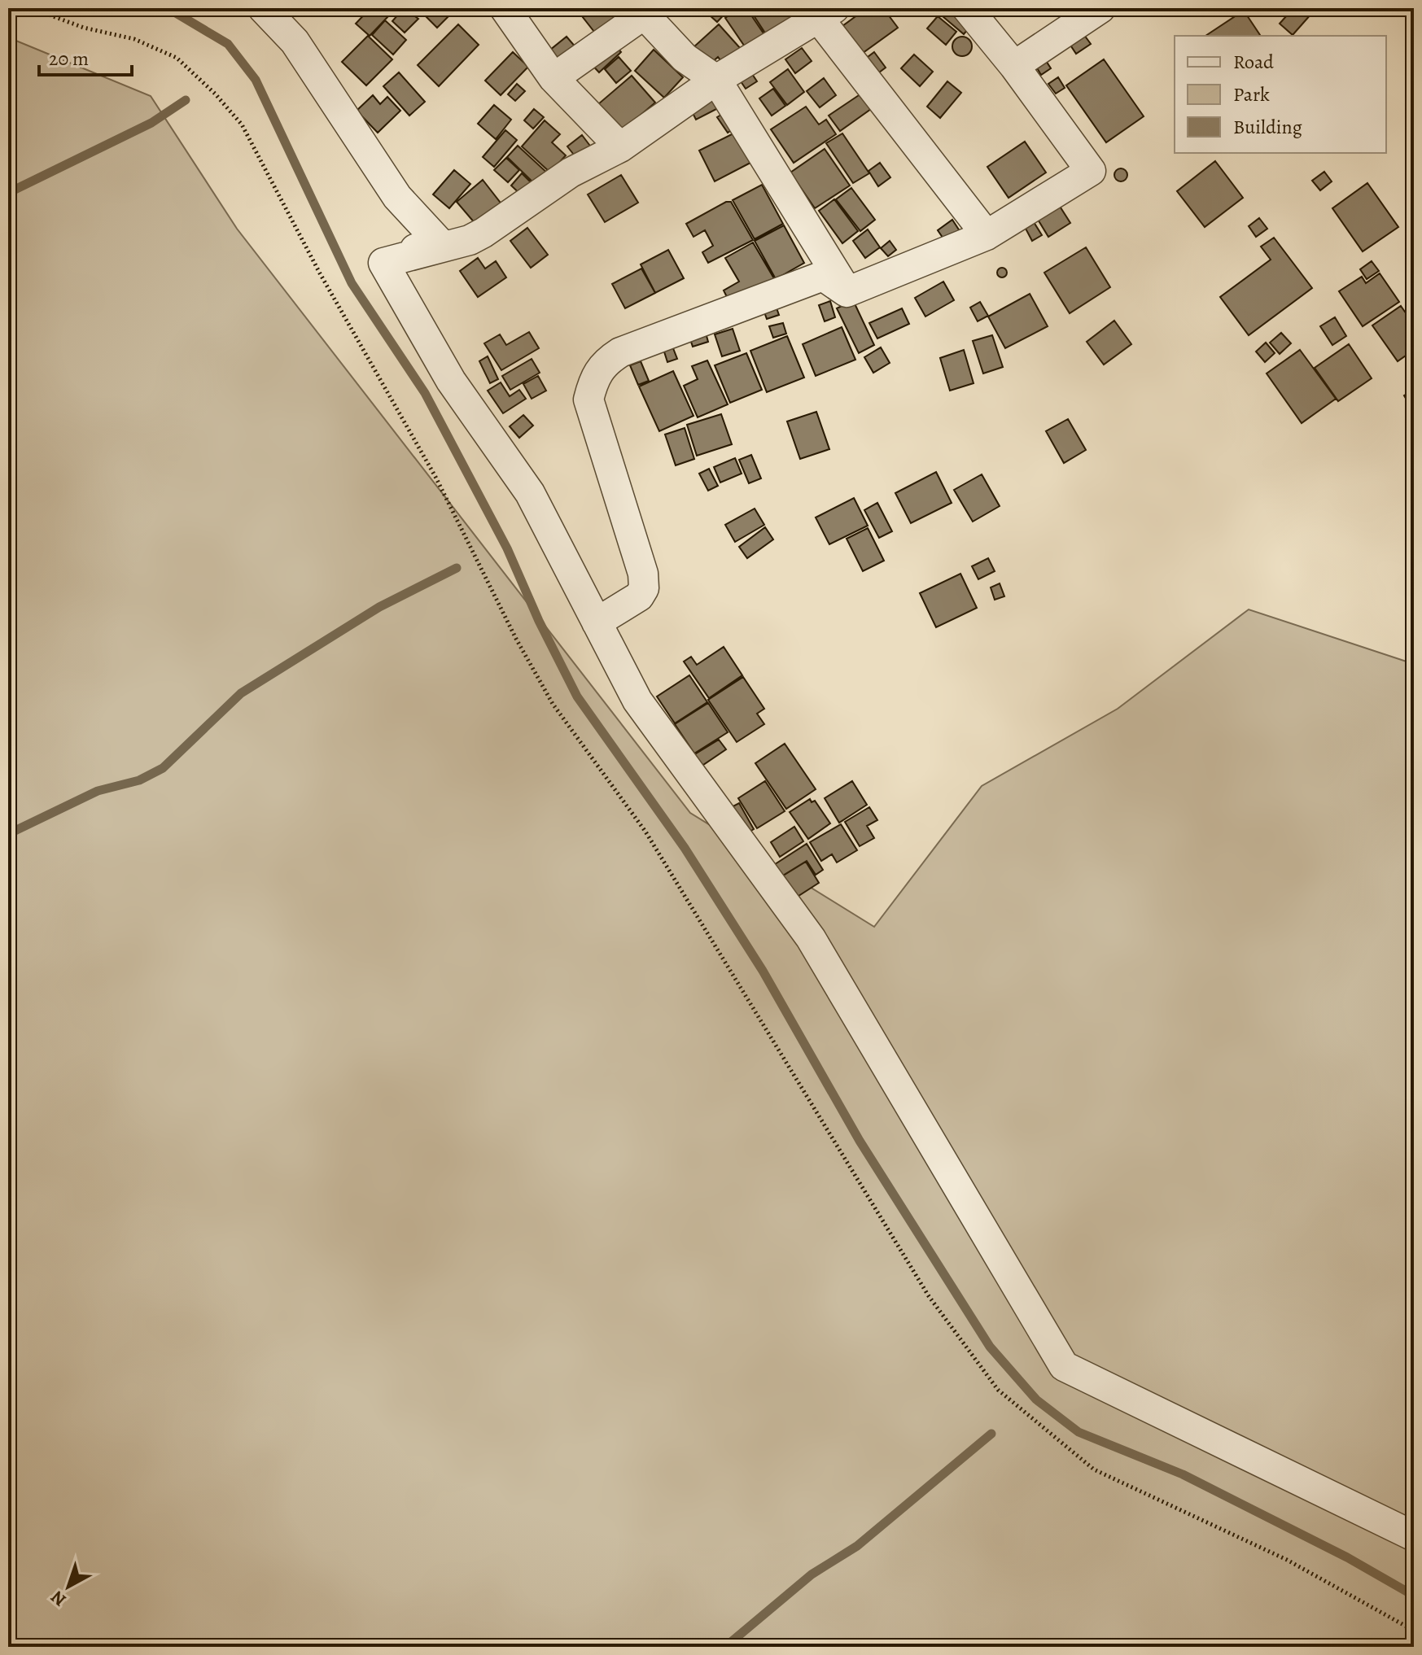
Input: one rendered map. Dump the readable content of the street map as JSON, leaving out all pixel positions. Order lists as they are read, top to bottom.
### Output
{
  "legend": ["Road", "Park", "Building"],
  "scale_bar": "20 m",
  "north": "bottom left"
}
